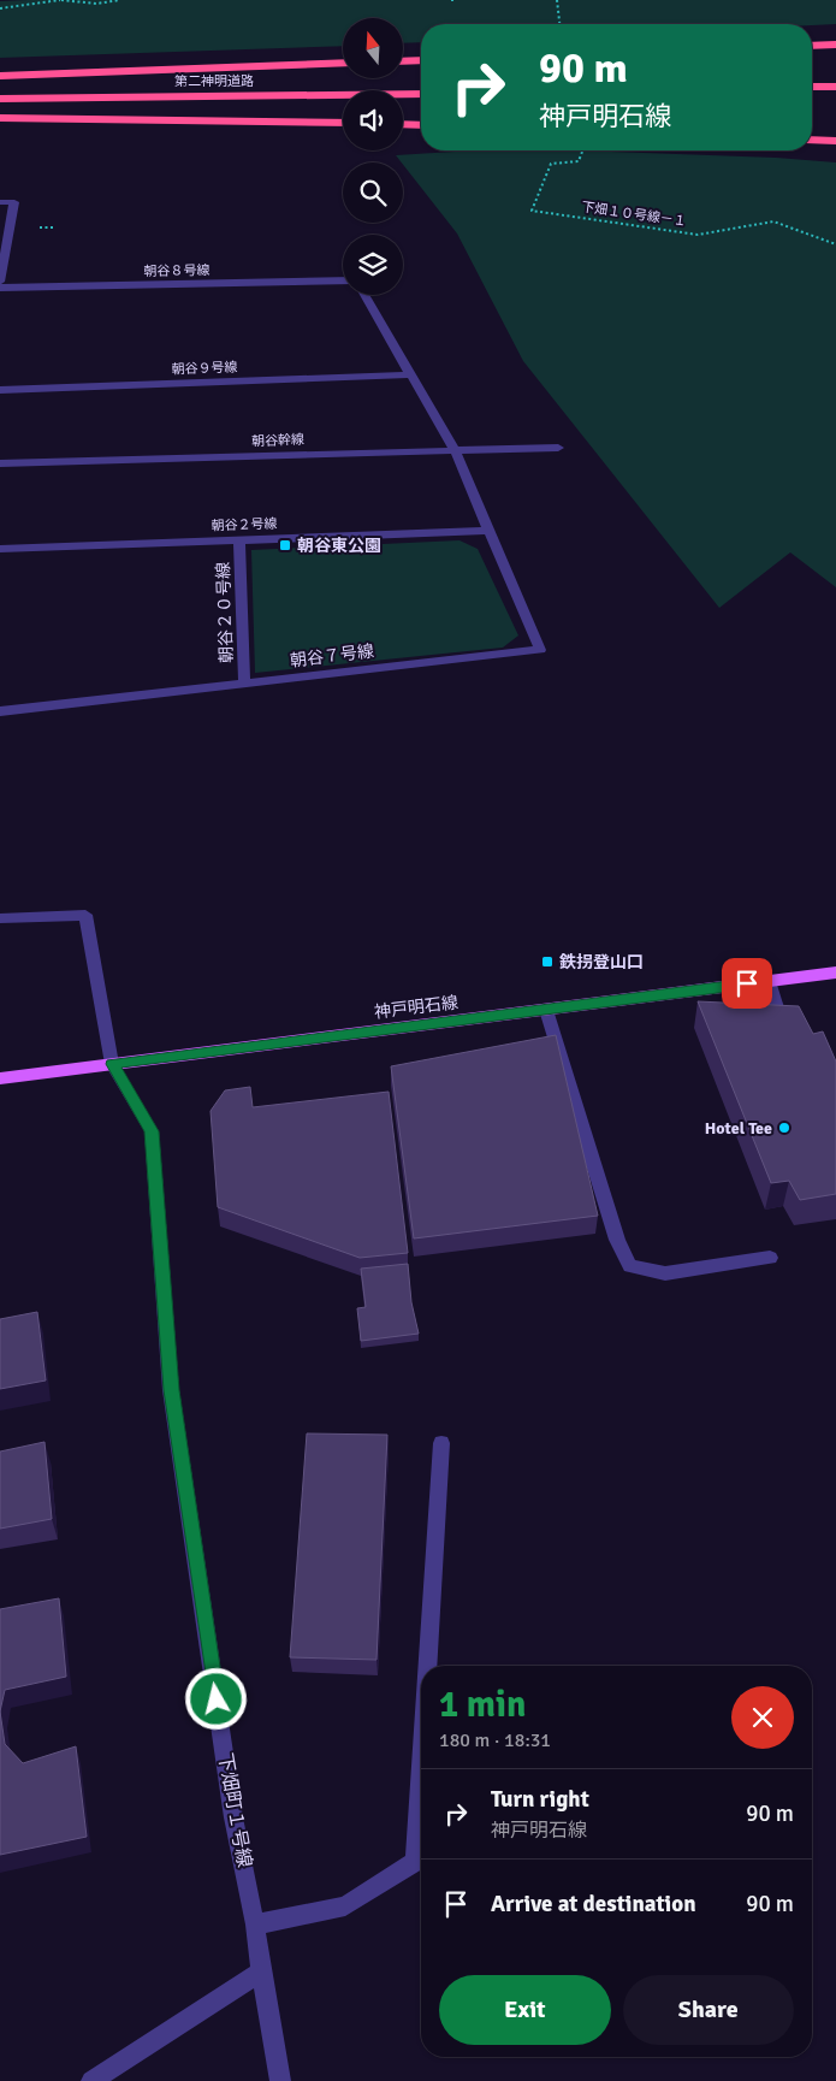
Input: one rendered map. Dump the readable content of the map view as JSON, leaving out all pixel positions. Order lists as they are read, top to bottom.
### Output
{
  "streets": {
    "highway": ["第二神明道路"],
    "main road": ["神戸明石線"],
    "street": [
      "朝谷８号線",
      "朝谷９号線",
      "朝谷幹線",
      "朝谷２号線",
      "朝谷２０号線",
      "朝谷７号線",
      "下畑町１号線"
    ],
    "path": ["下畑１０号線－１"]
  },
  "crossings": [
    ["朝谷２号線", "朝谷２０号線"],
    ["朝谷２号線", "朝谷７号線"],
    ["朝谷２０号線", "朝谷７号線"],
    ["神戸明石線", "下畑町１号線"]
  ],
  "places": {
    "transit": ["朝谷東公園", "鉄拐登山口"],
    "other": ["Hotel Tee"]
  },
  "north": "top",
  "page": {
    "turn": ["90 m", "神戸明石線"],
    "heading": ["1 min", "180 m · 18:31"],
    "list": [
      {
        "name": "Turn right",
        "note": "神戸明石線",
        "value": "90 m"
      },
      {
        "name": "Arrive at destination",
        "value": "90 m"
      }
    ],
    "buttons": ["Exit", "Share"]
  }
}
